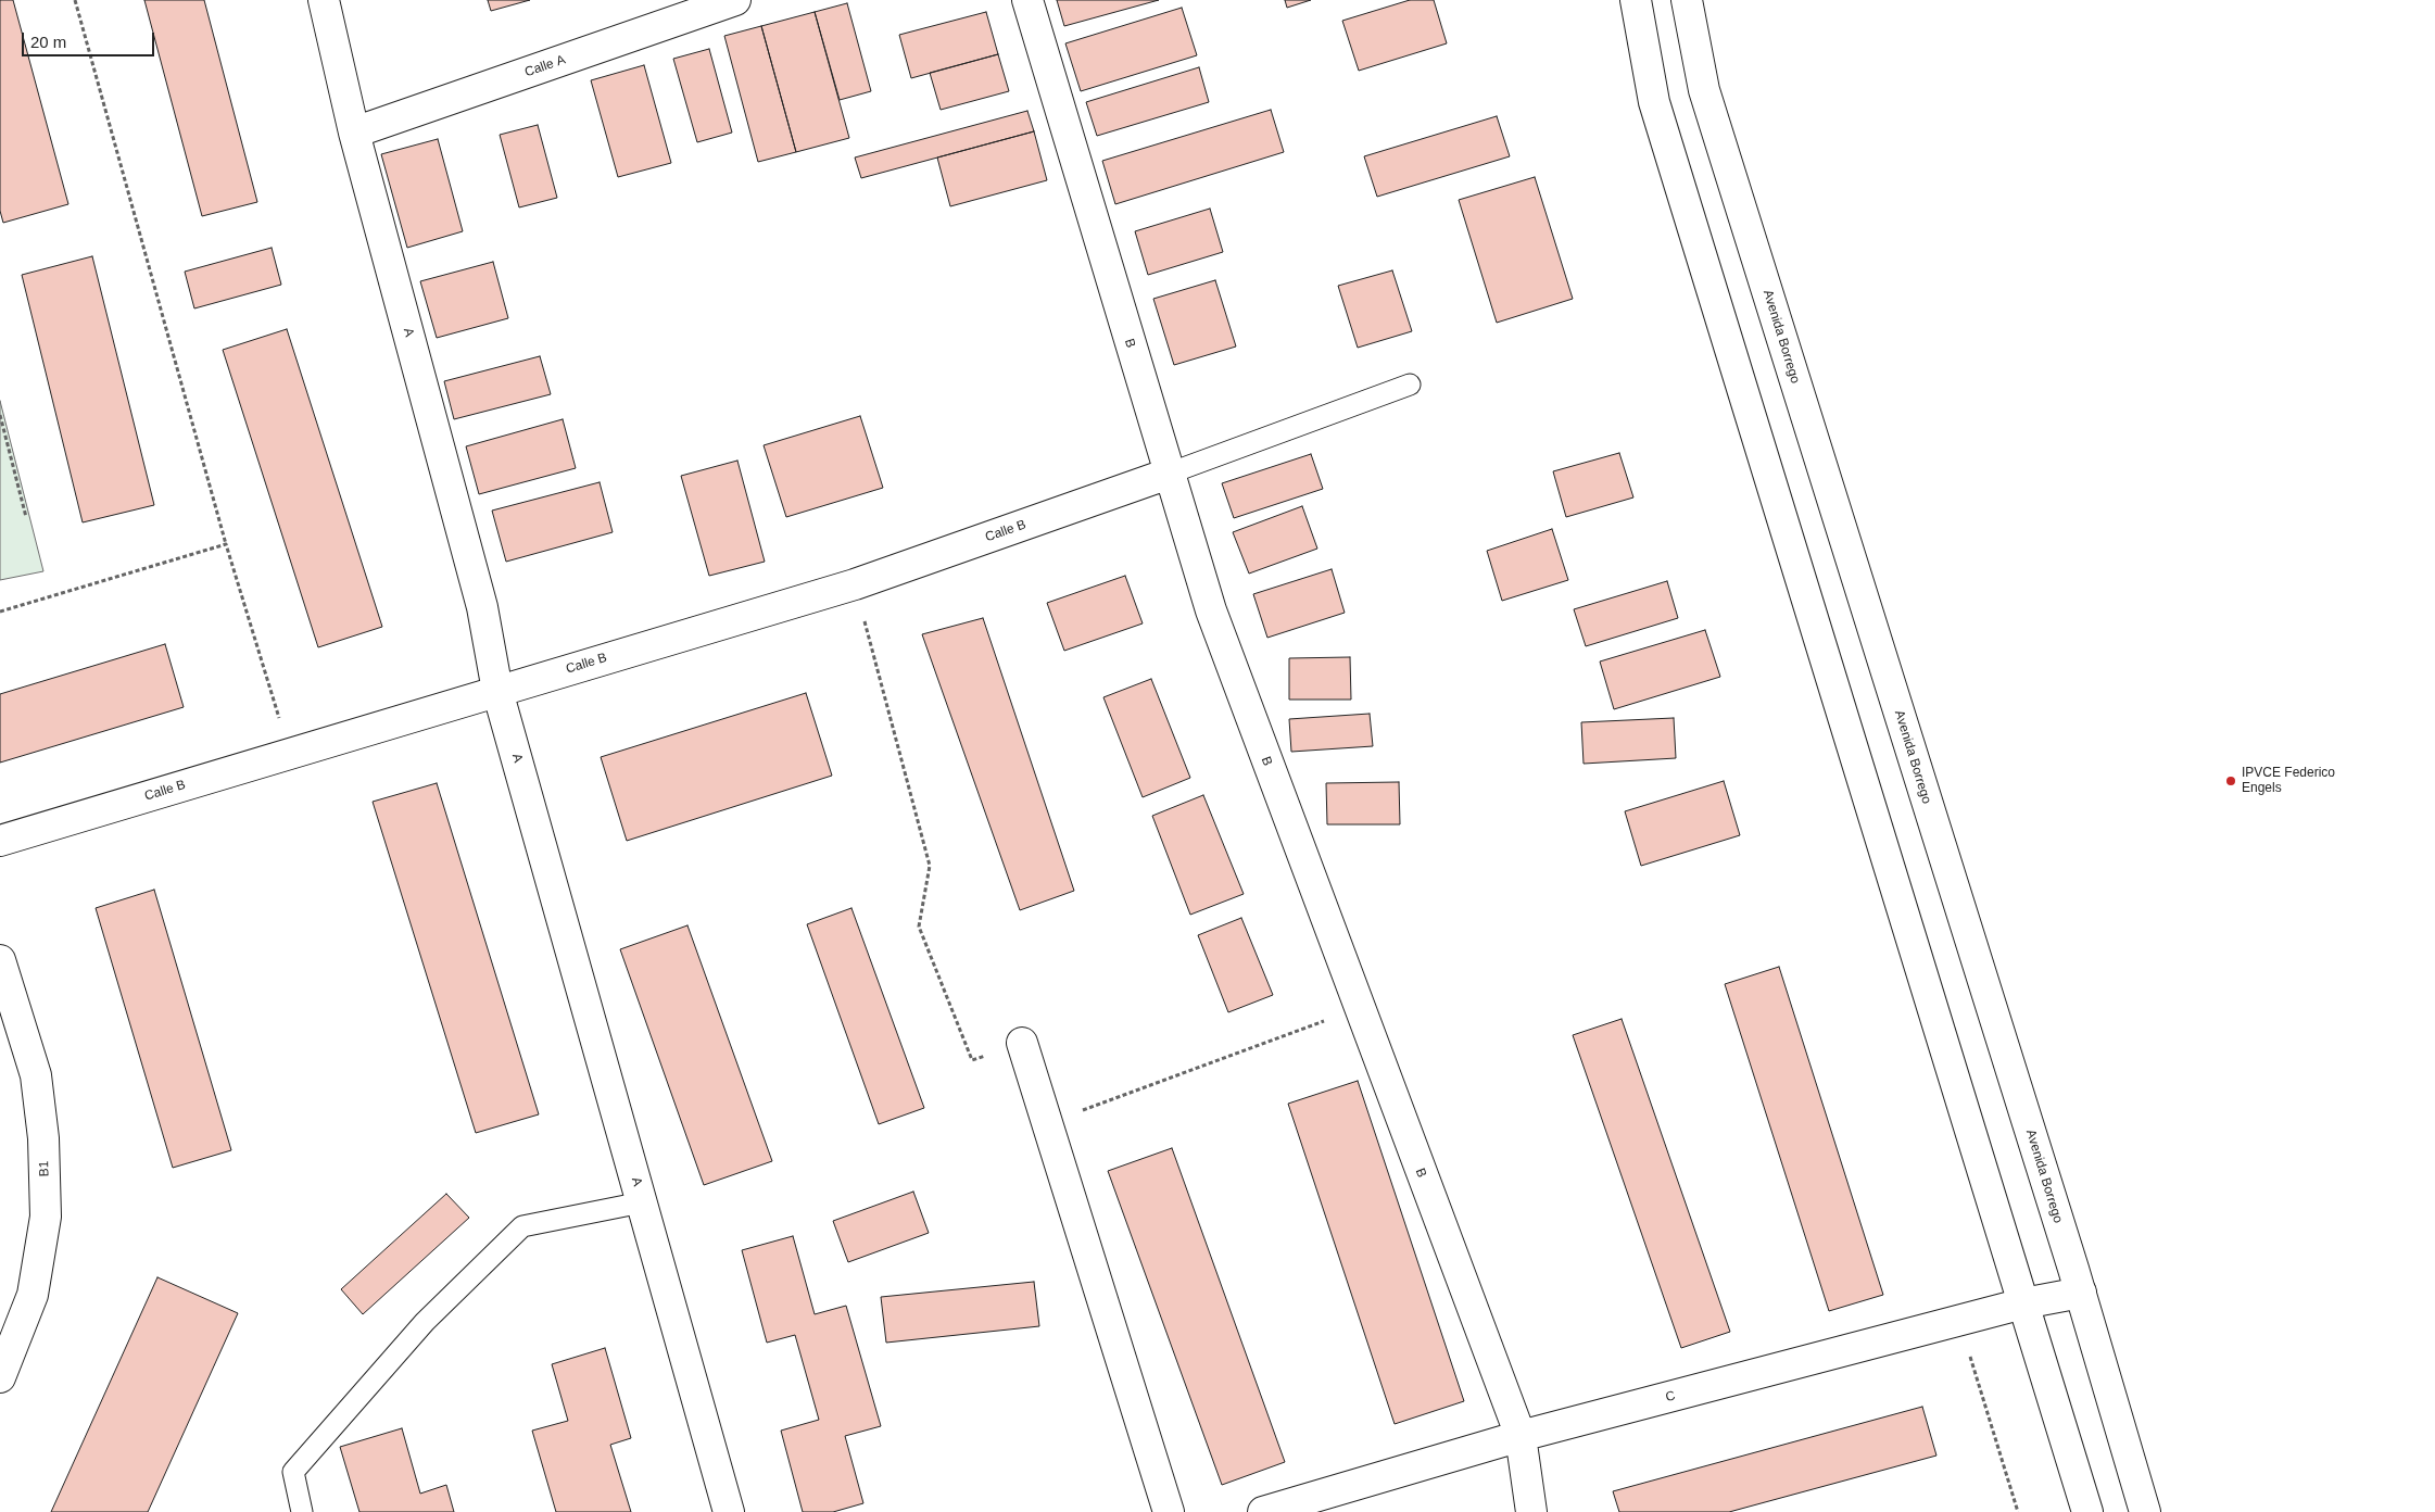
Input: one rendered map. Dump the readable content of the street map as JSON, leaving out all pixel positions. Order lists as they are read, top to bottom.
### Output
{
  "streets": {
    "street": [
      "Calle A",
      "A",
      "Avenida Borrego",
      "B",
      "Calle B",
      "B1",
      "C"
    ]
  },
  "crossings": [
    ["Calle A", "A"],
    ["A", "Calle B"],
    ["Avenida Borrego", "C"],
    ["B", "Calle B"],
    ["B", "C"]
  ],
  "places": ["IPVCE Federico Engels"],
  "scale_bar": "20 m"
}
